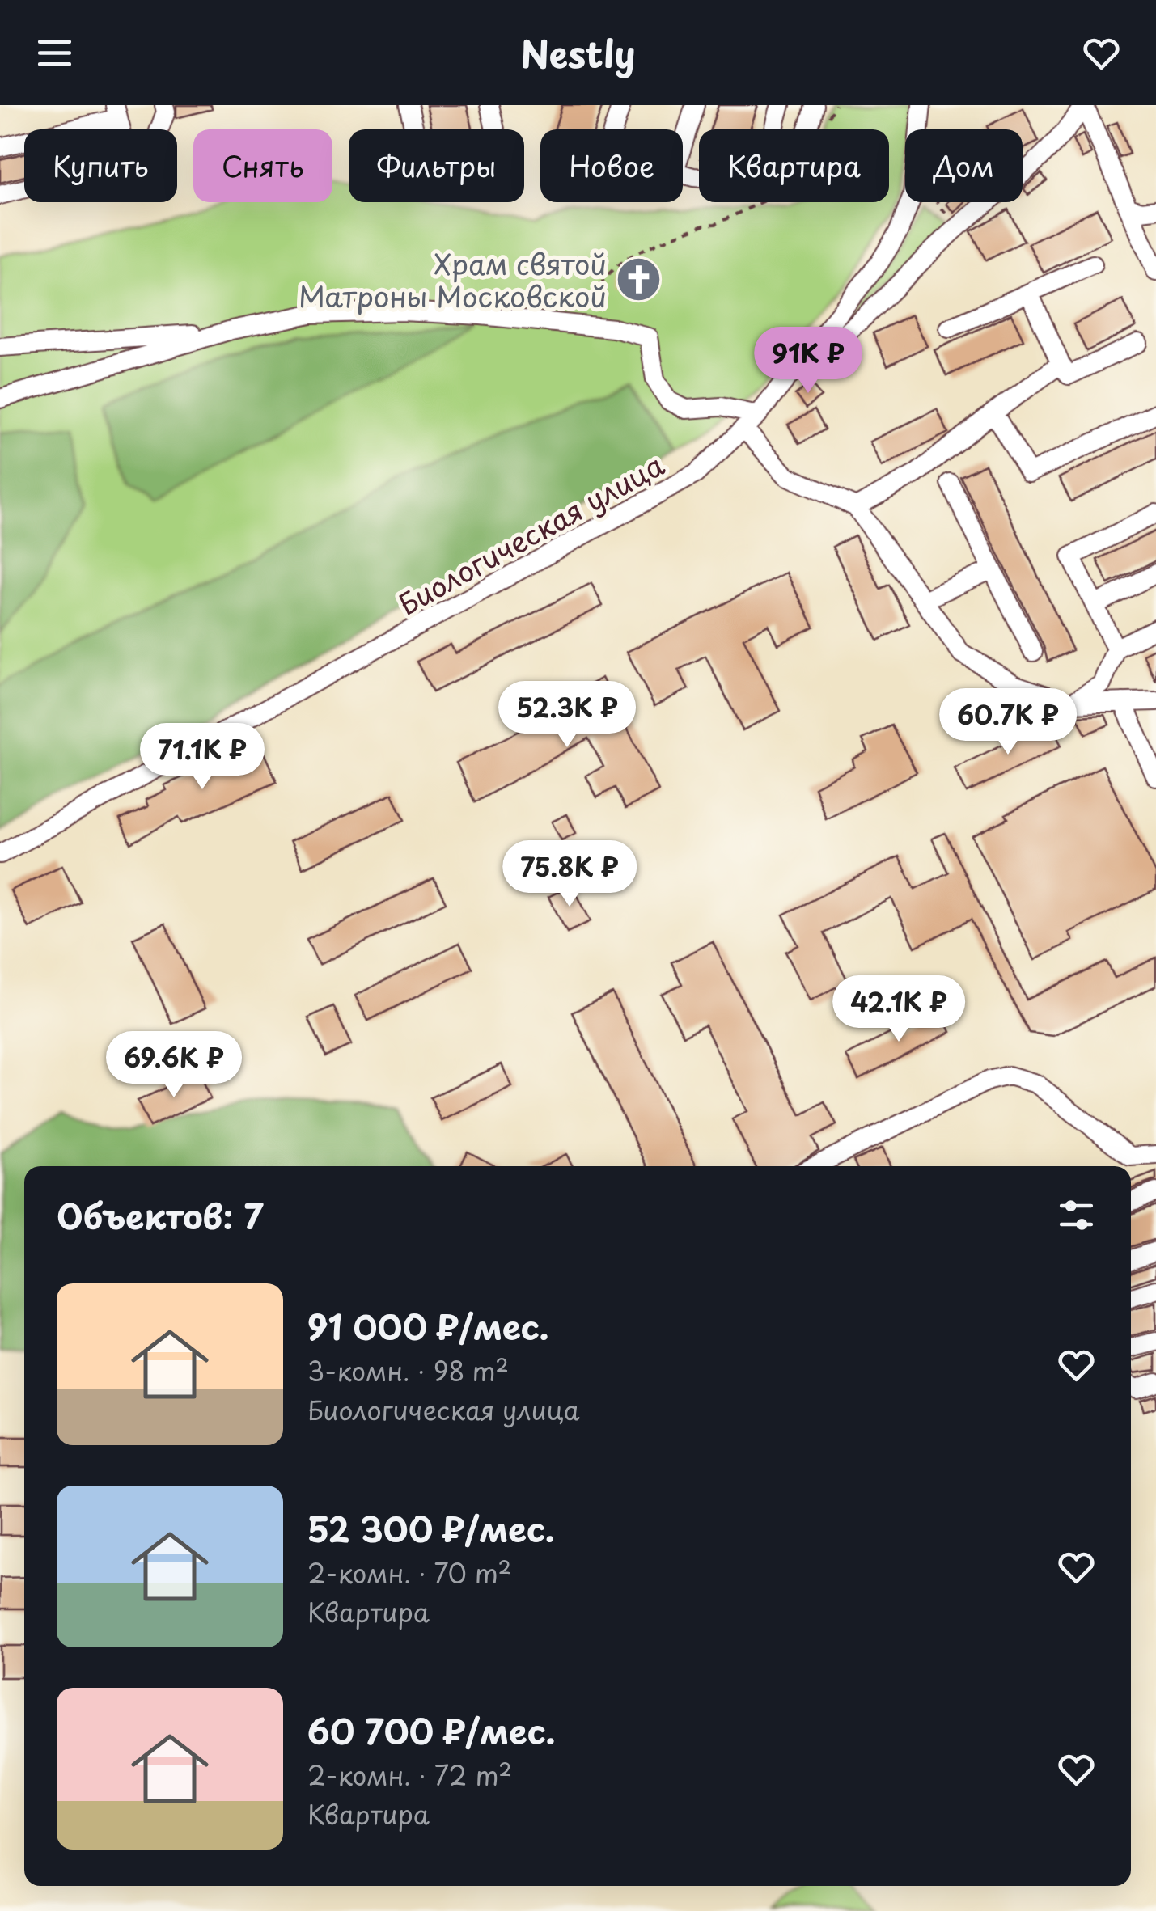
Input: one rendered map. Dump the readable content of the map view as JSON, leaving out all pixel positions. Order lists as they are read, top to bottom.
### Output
{
  "streets": {
    "street": ["Биологическая улица"]
  },
  "places": {
    "church": ["Храм святой Матроны Московской"]
  },
  "page": {
    "header": "Nestly",
    "chip": [
      "Купить",
      "Снять",
      "Фильтры",
      "Новое",
      "Квартира",
      "Дом"
    ],
    "price": [
      "91K ₽",
      "52.3K ₽",
      "60.7K ₽",
      "71.1K ₽",
      "75.8K ₽",
      "42.1K ₽",
      "69.6K ₽"
    ],
    "heading": "Объектов: 7",
    "list": [
      {
        "name": "91 000 ₽/мес.",
        "note": "3-комн. · 98 m² · Биологическая улица"
      },
      {
        "name": "52 300 ₽/мес.",
        "note": "2-комн. · 70 m² · Квартира"
      },
      {
        "name": "60 700 ₽/мес.",
        "note": "2-комн. · 72 m² · Квартира"
      }
    ]
  }
}
